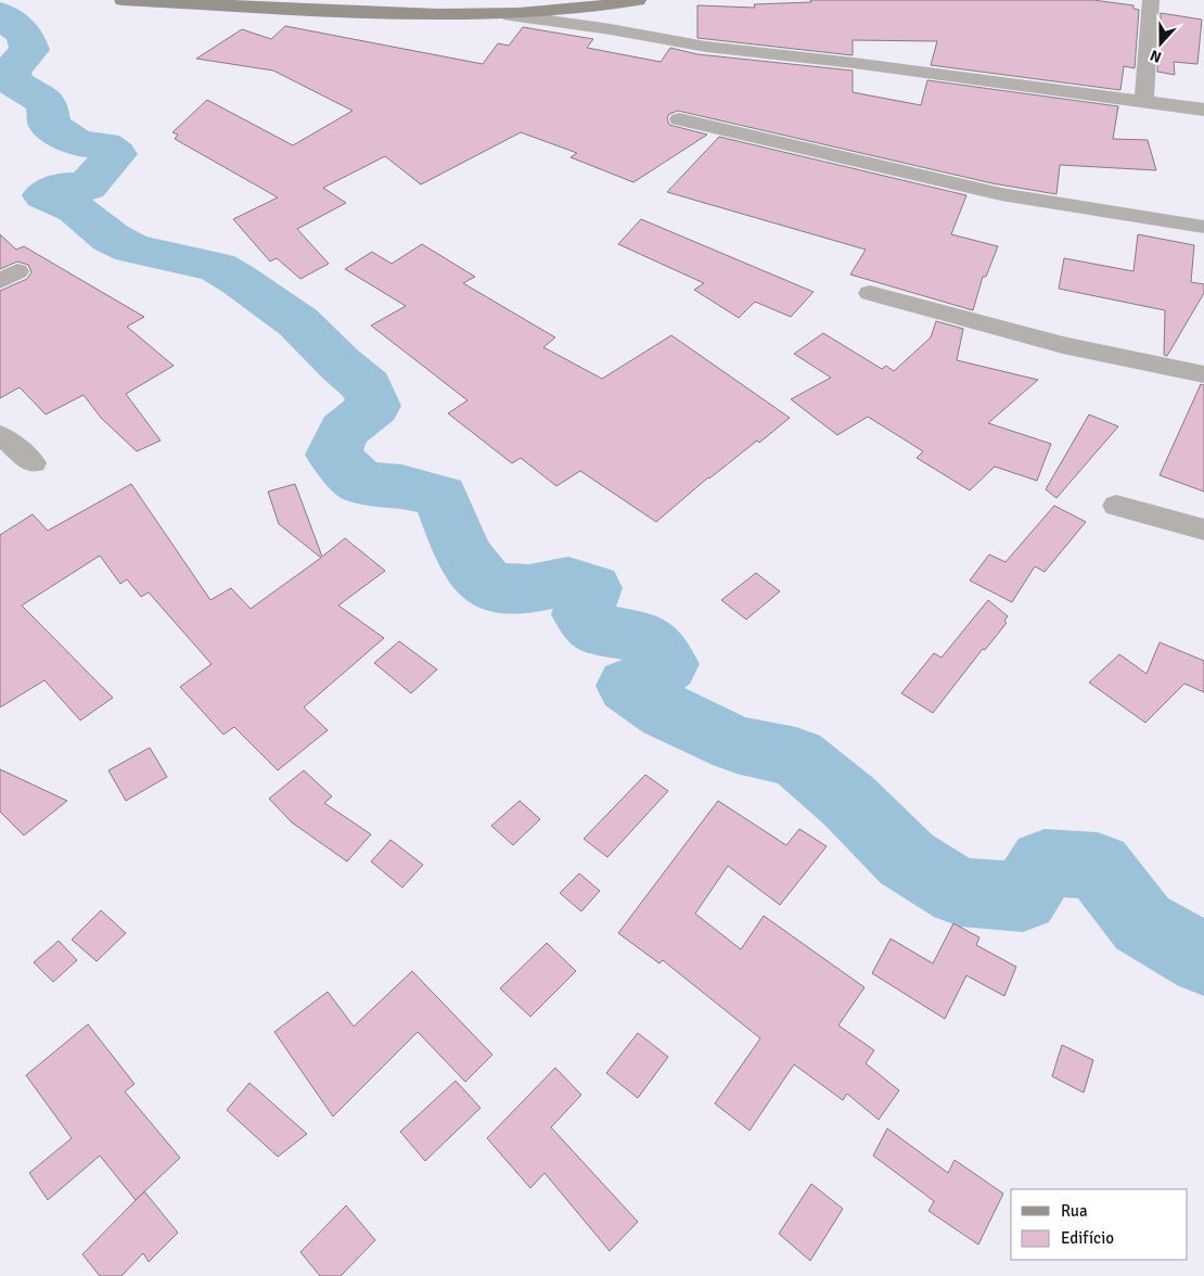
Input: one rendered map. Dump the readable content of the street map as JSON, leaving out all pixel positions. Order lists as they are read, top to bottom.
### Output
{
  "legend": ["Rua", "Edifício"],
  "north": "bottom"
}
